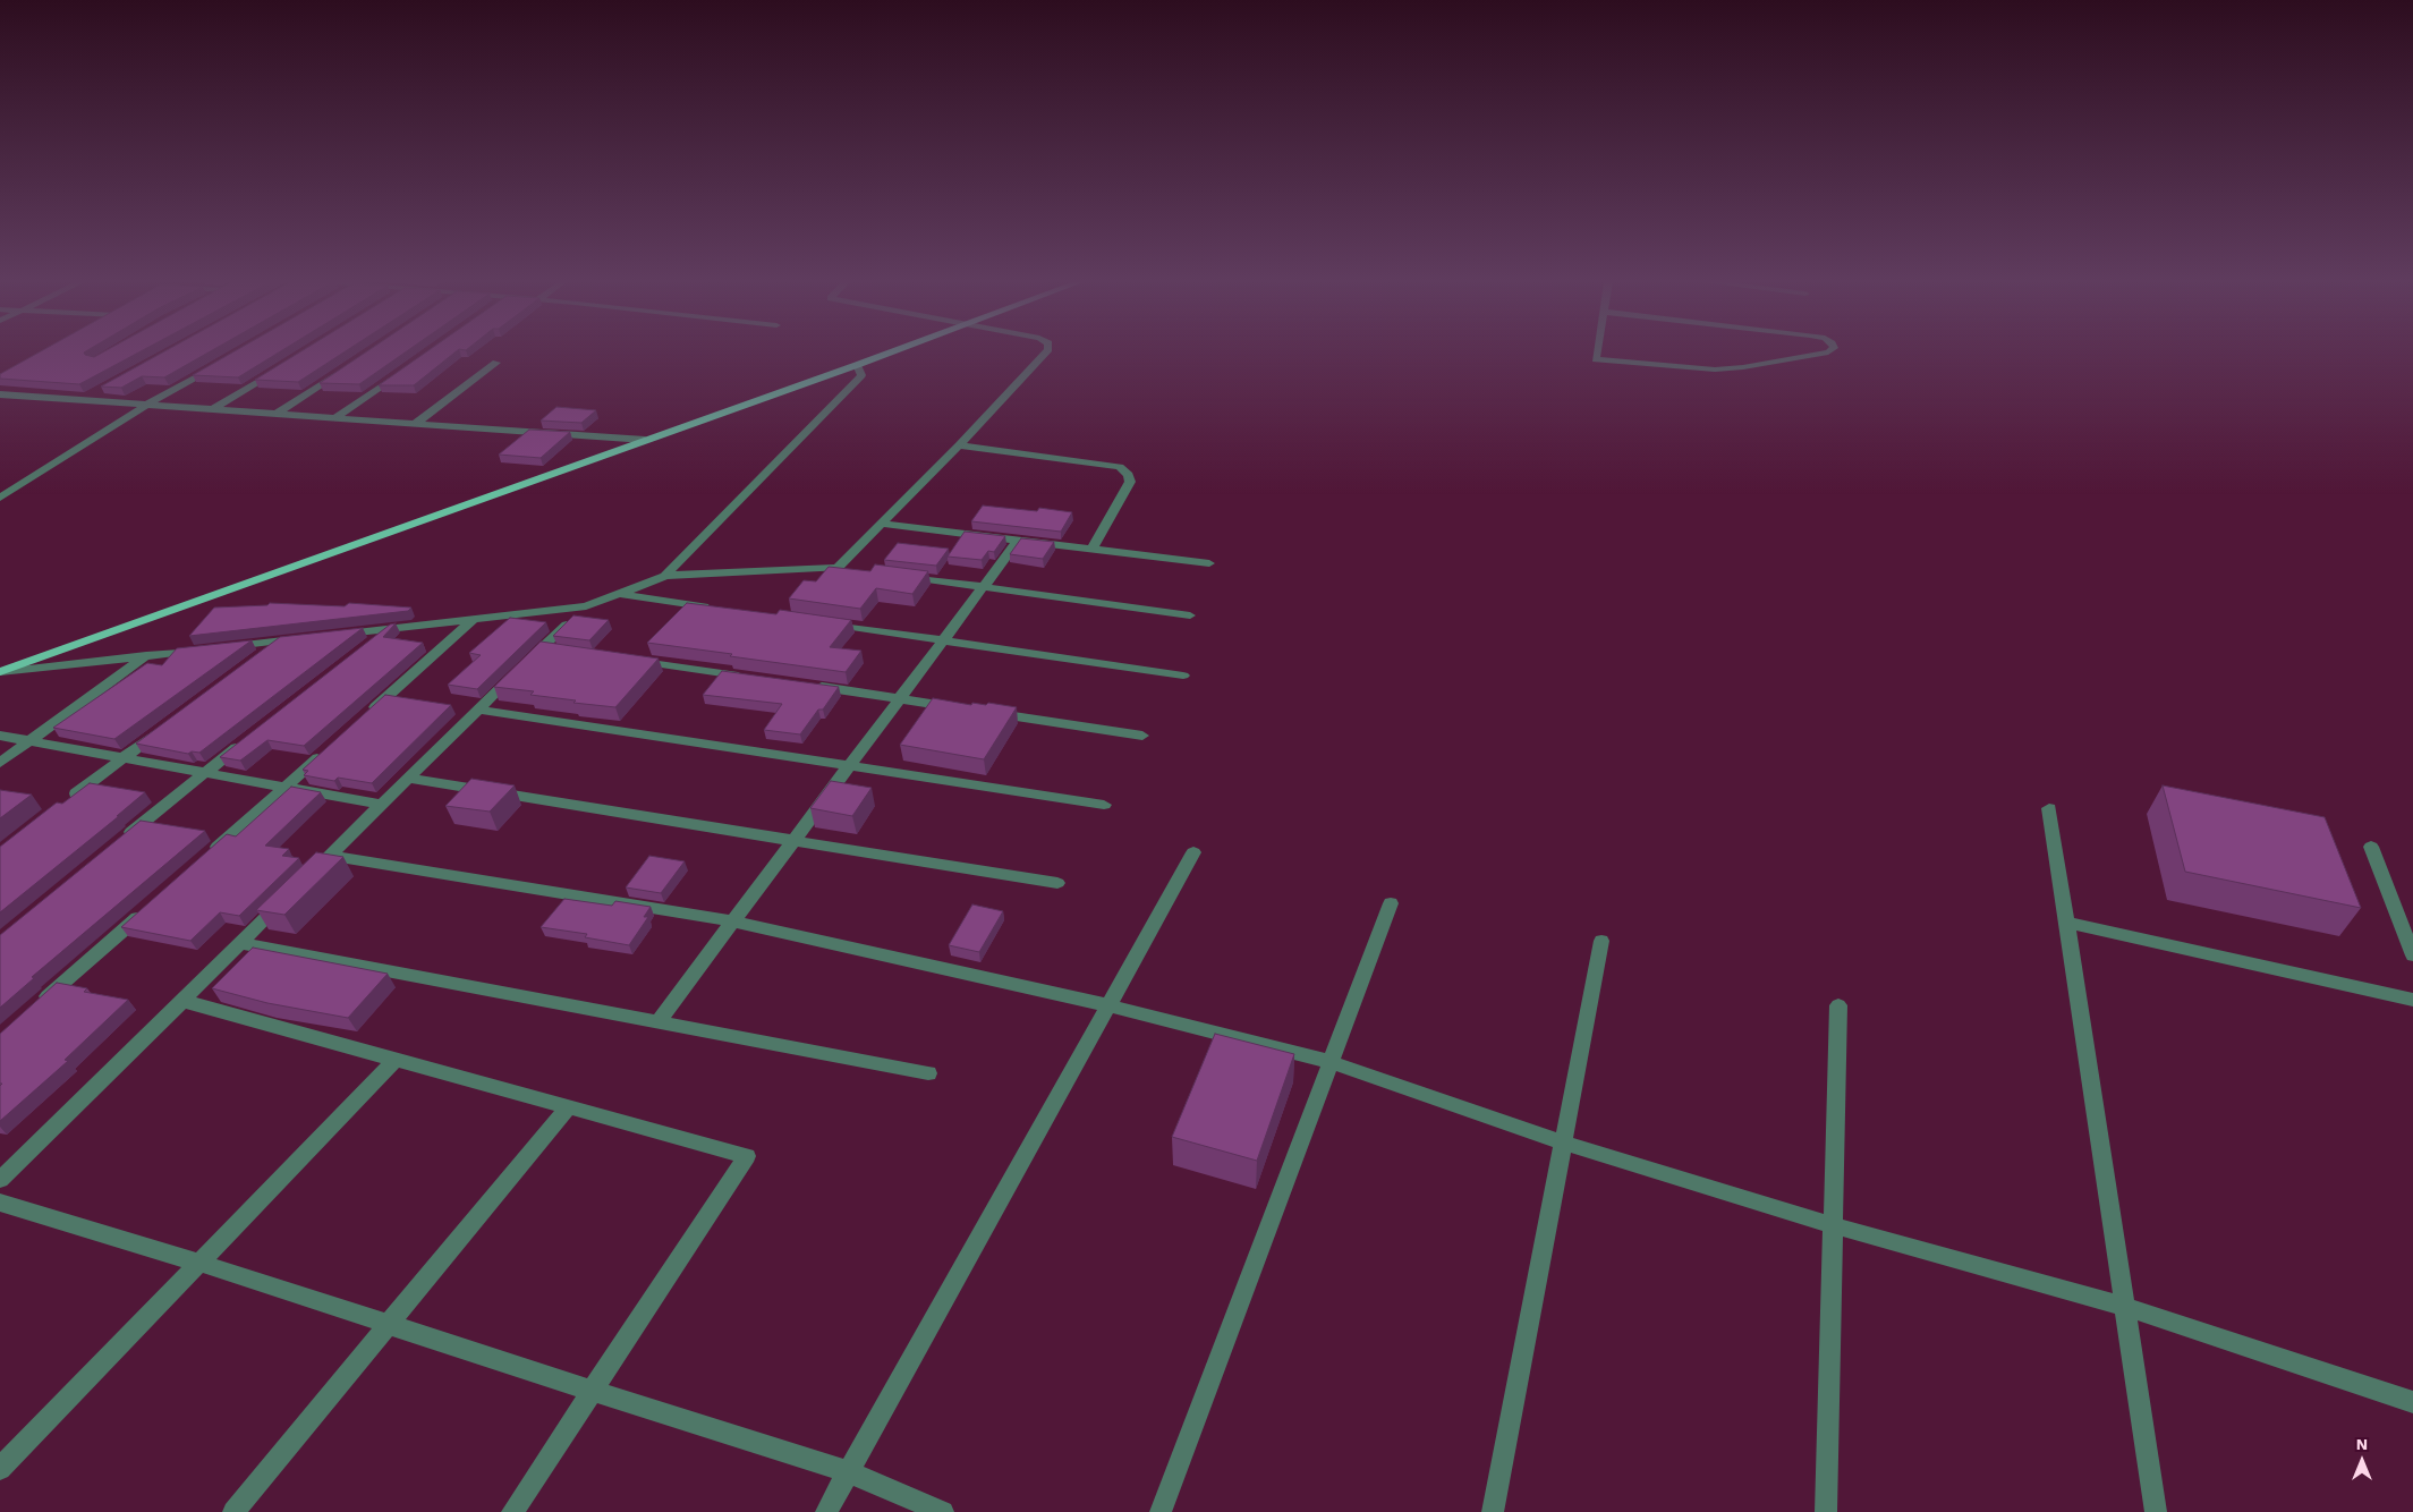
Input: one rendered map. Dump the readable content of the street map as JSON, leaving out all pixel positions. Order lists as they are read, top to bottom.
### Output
{
  "north": "top"
}
